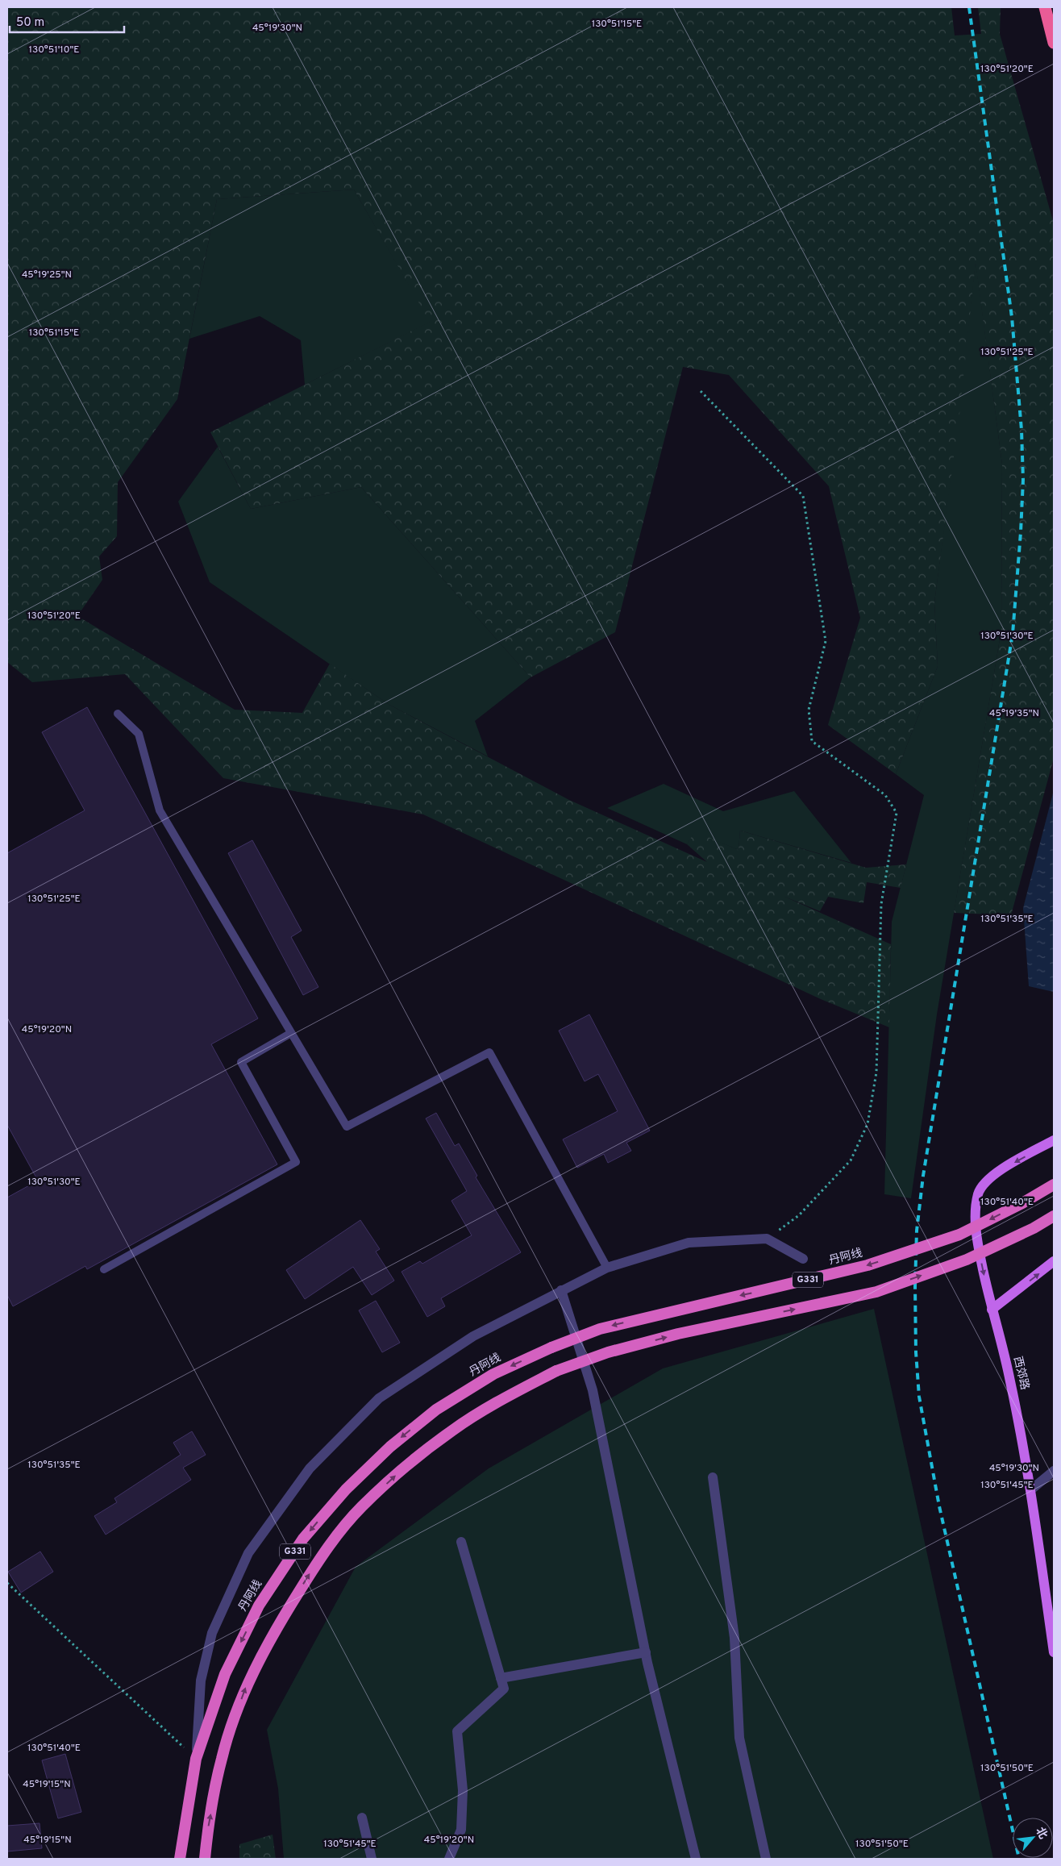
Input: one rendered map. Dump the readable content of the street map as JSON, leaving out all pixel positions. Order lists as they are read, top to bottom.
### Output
{
  "streets": {
    "highway": ["丹阿线", "G331"],
    "main road": ["西郊路"]
  },
  "scale_bar": "50 m",
  "north": "top right",
  "coordinates": [
    "130°51'15\"E",
    "45°19'30\"N",
    "130°51'10\"E",
    "130°51'20\"E",
    "45°19'25\"N",
    "130°51'25\"E",
    "130°51'30\"E",
    "45°19'35\"N",
    "130°51'35\"E",
    "45°19'20\"N",
    "130°51'40\"E",
    "130°51'45\"E",
    "130°51'50\"E",
    "45°19'15\"N"
  ]
}
